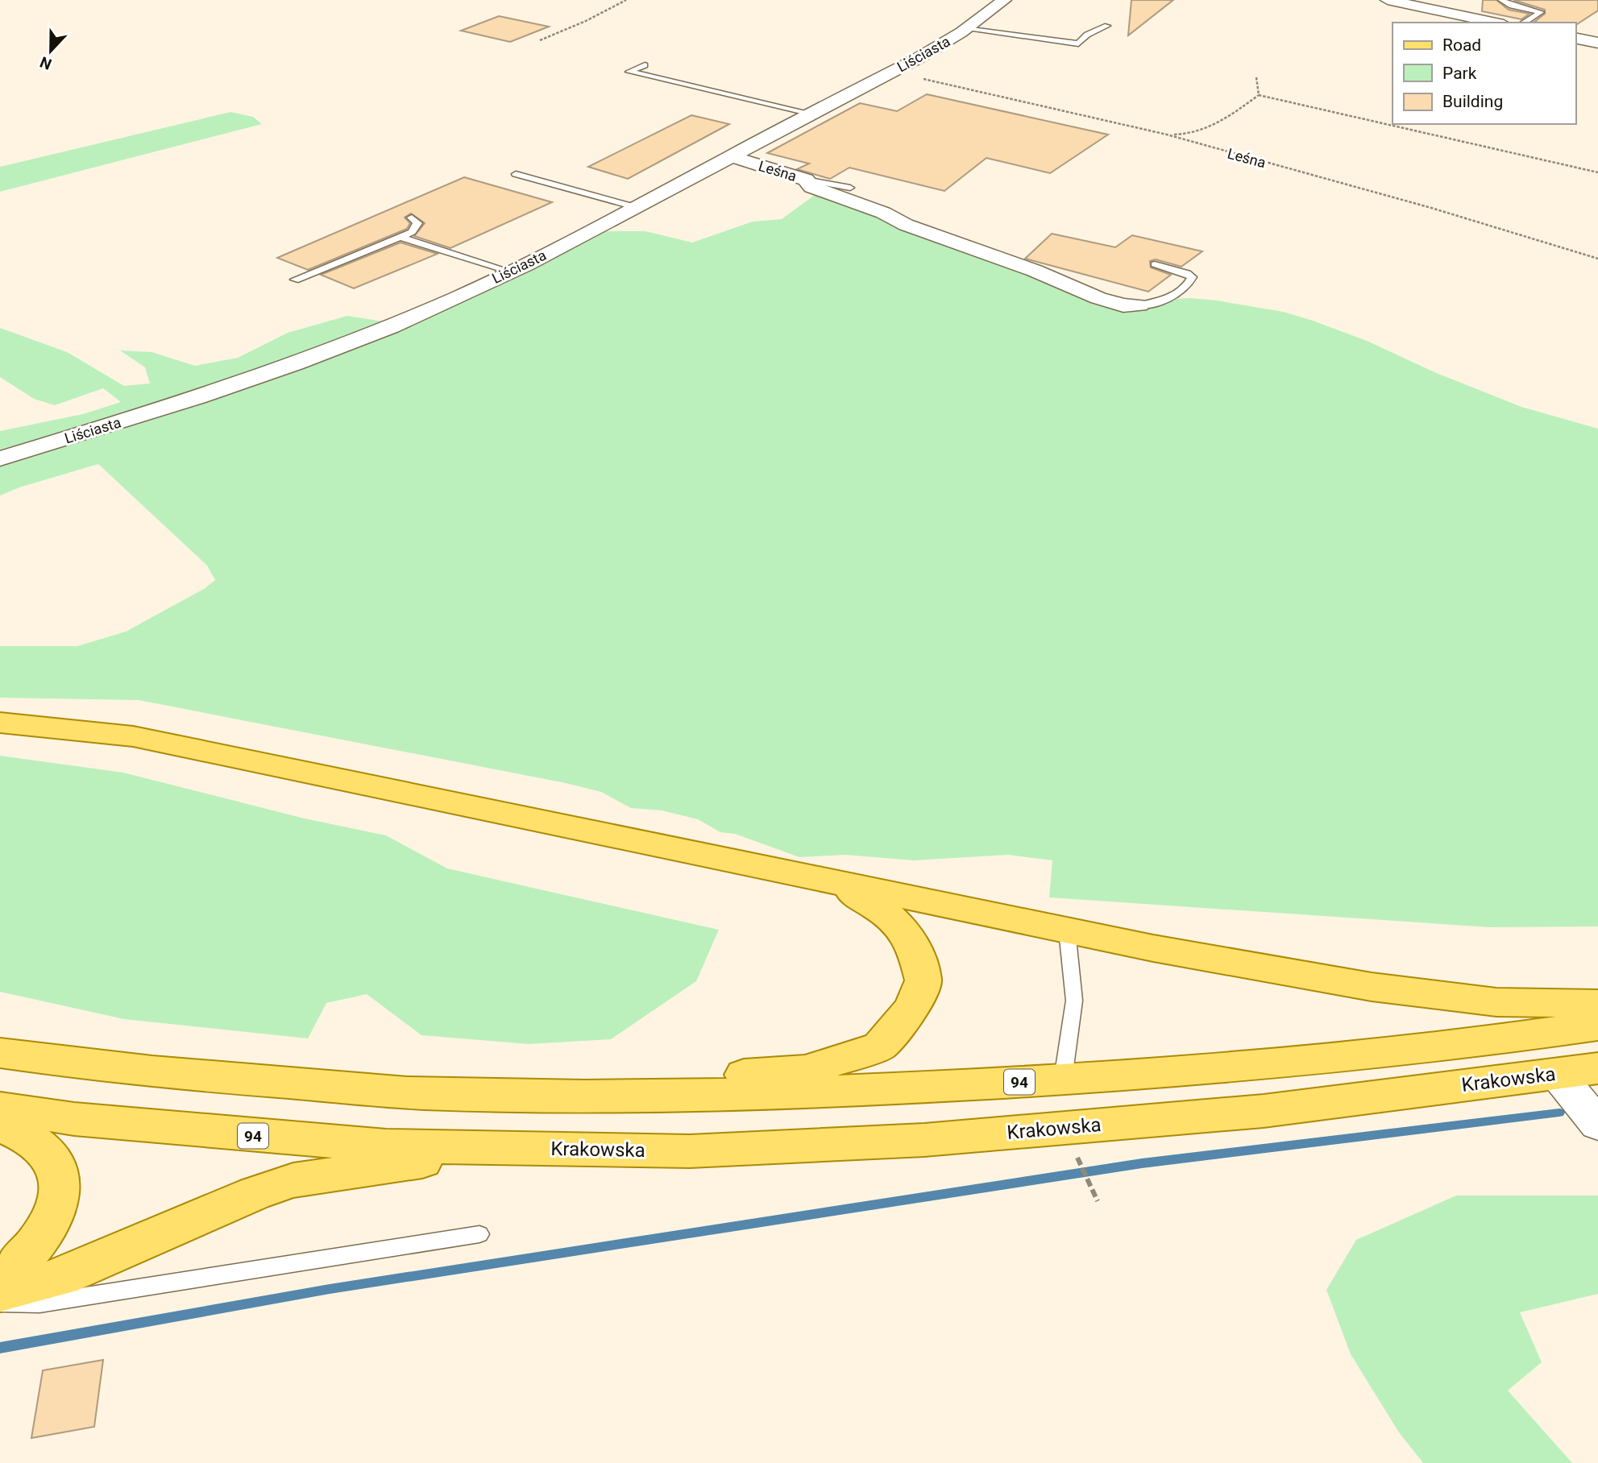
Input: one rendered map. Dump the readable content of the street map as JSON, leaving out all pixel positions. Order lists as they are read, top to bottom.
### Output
{
  "streets": {
    "main road": ["Krakowska", "94"],
    "street": ["Liściasta", "Leśna"]
  },
  "crossings": [
    ["Liściasta", "Leśna"],
    ["Krakowska", "94"]
  ],
  "legend": ["Road", "Park", "Building"],
  "north": "bottom"
}
